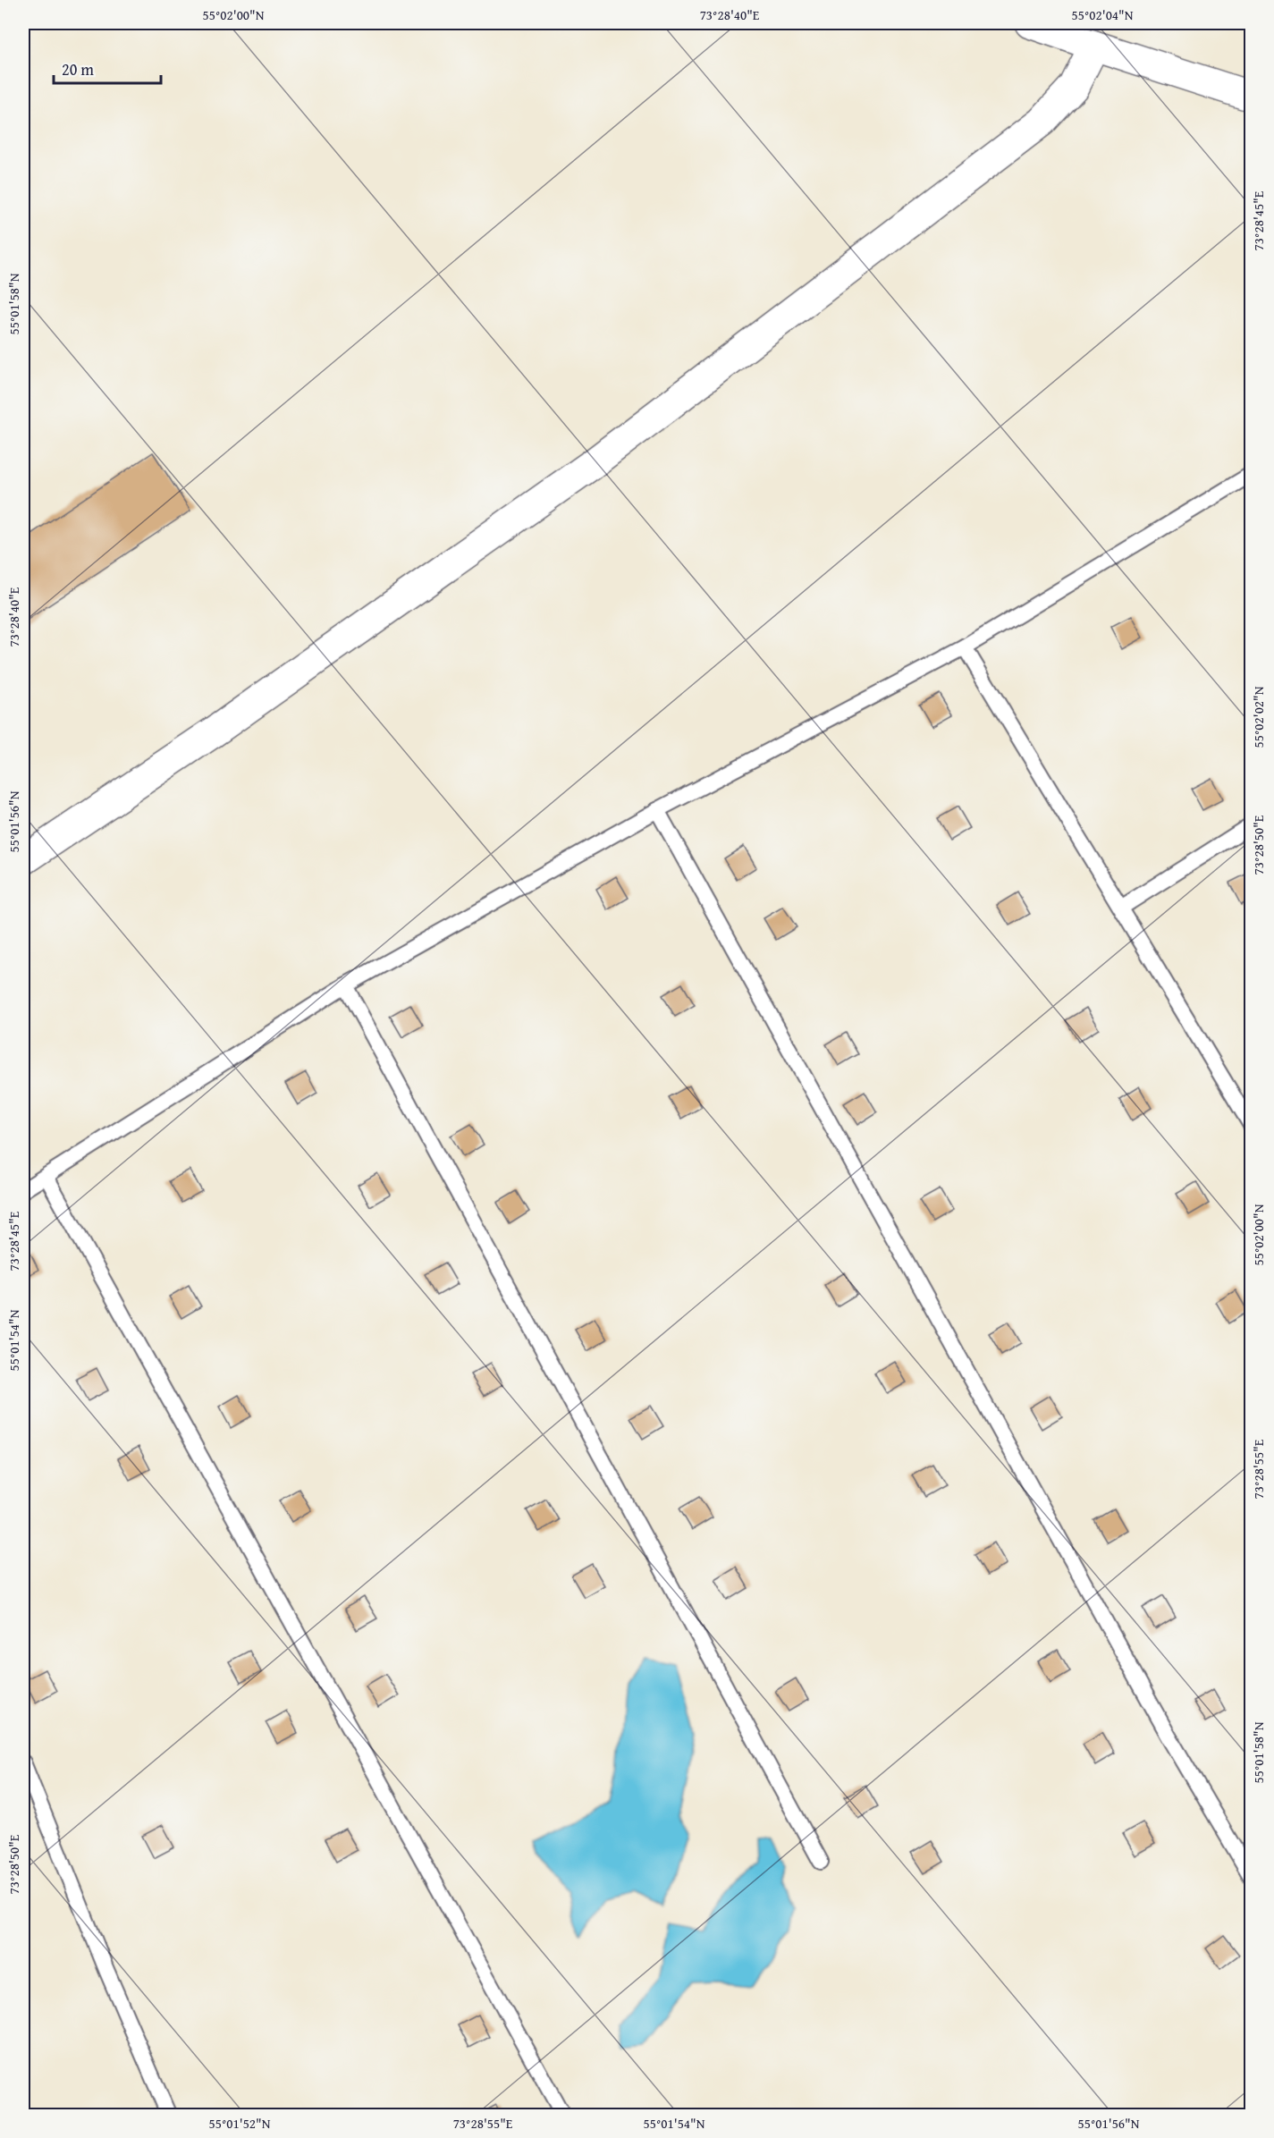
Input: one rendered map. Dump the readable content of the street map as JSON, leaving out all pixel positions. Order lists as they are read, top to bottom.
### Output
{
  "scale_bar": "20 m",
  "coordinates": [
    "55°02'00\"N",
    "73°28'40\"E",
    "55°02'04\"N",
    "73°28'45\"E",
    "55°01'58\"N",
    "55°02'02\"N",
    "55°01'56\"N",
    "73°28'50\"E",
    "55°01'54\"N",
    "73°28'55\"E",
    "55°01'52\"N"
  ]
}
